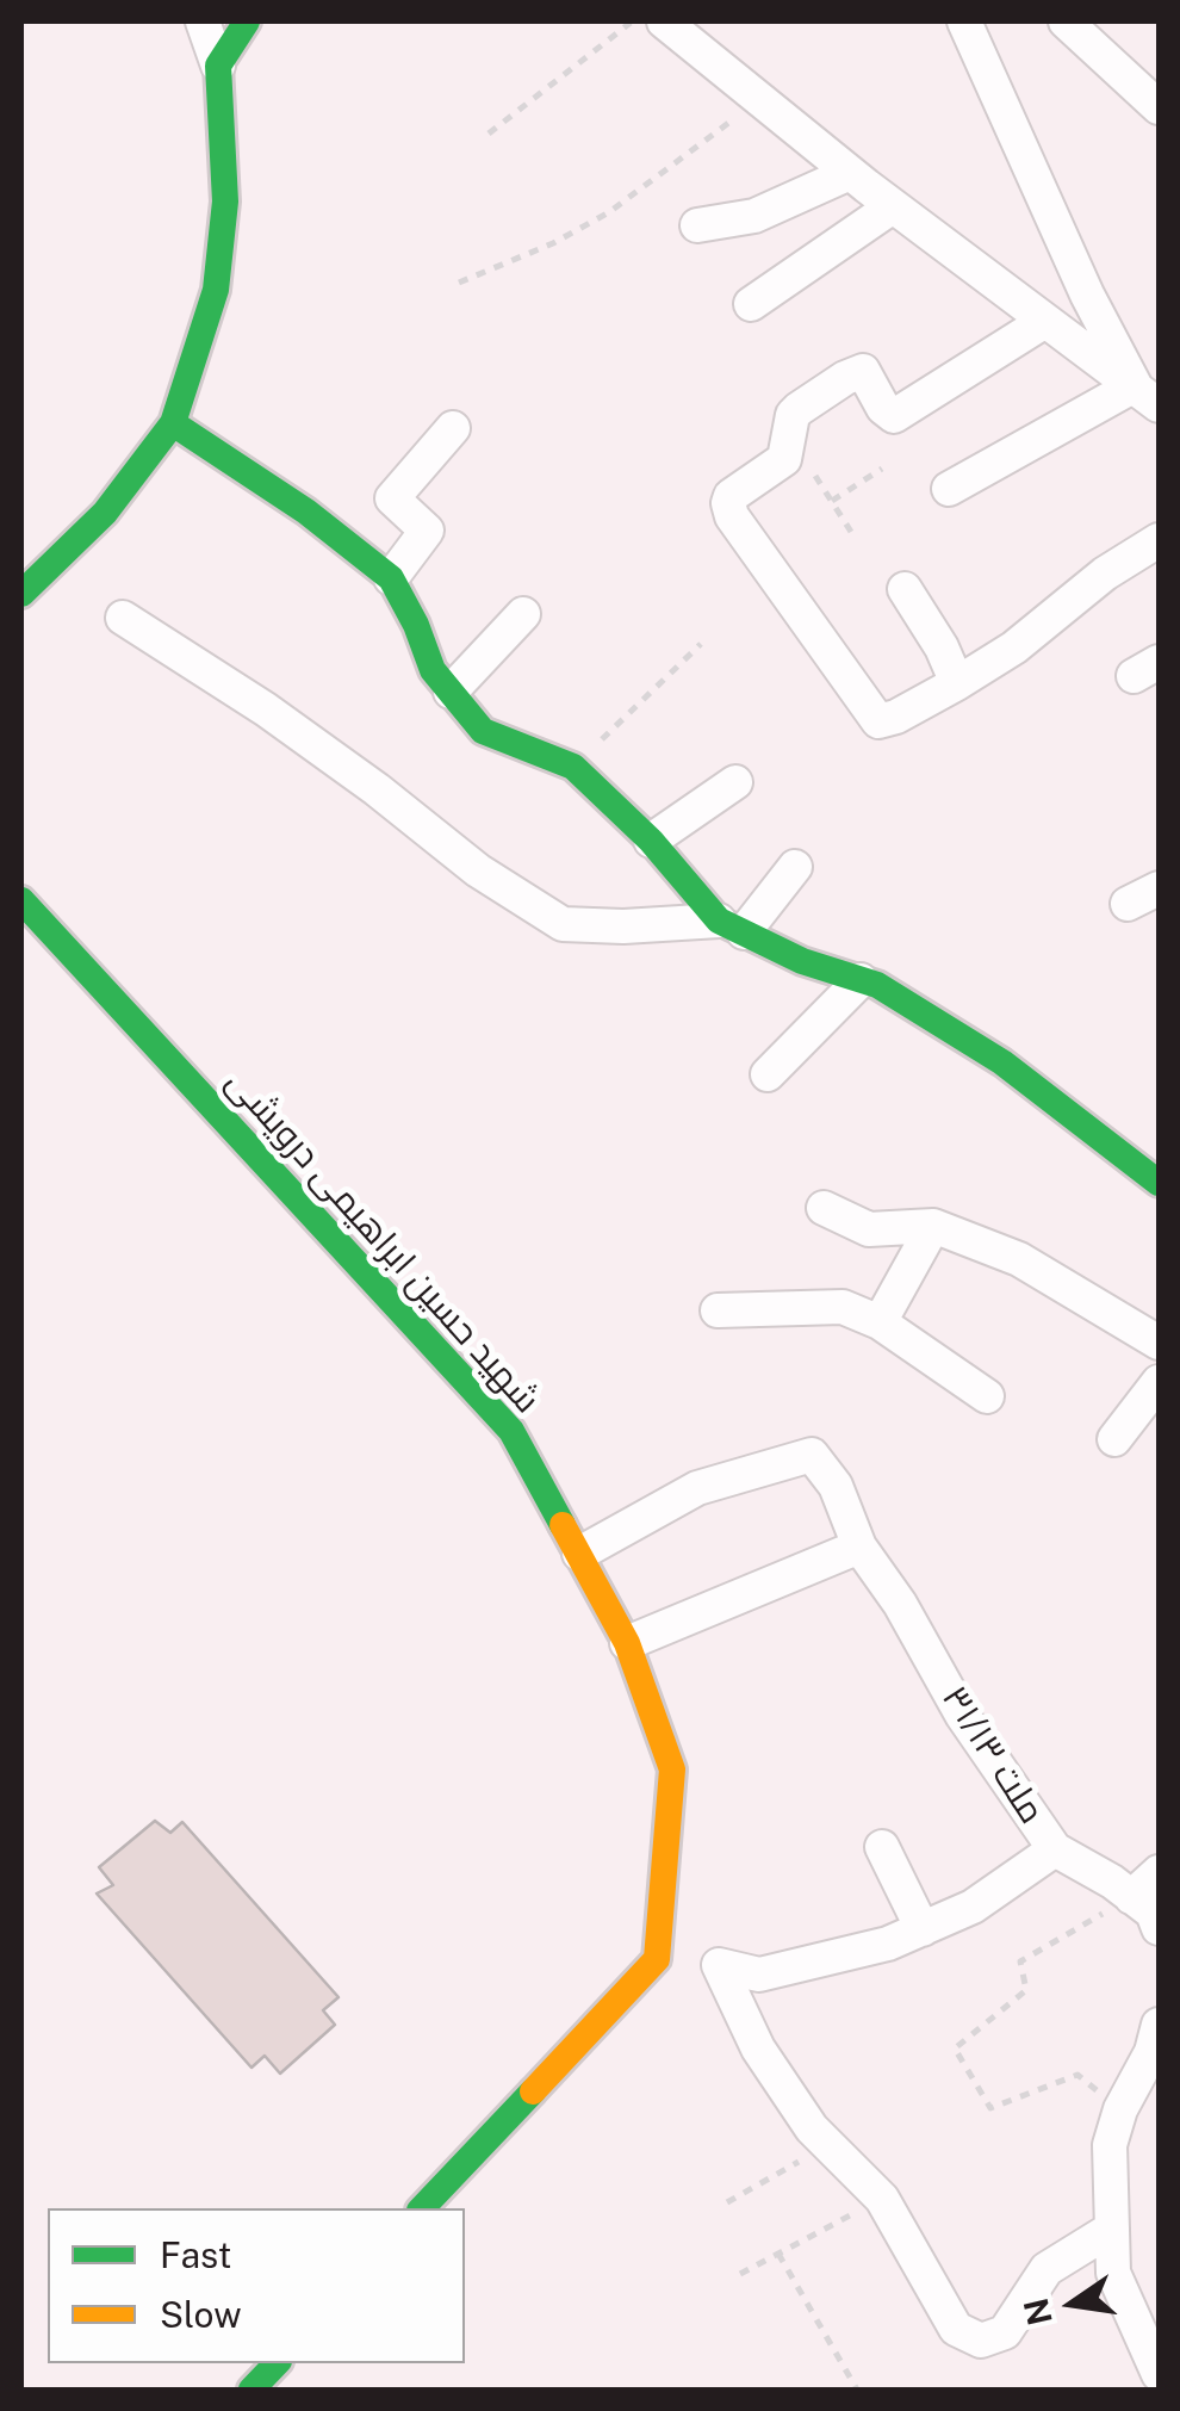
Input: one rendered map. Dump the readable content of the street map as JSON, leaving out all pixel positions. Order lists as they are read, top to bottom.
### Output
{
  "streets": {
    "street": ["شهید حسین ابراهیمی درویشی", "ملت ۳۱/۱۳"]
  },
  "crossings": [
    ["شهید حسین ابراهیمی درویشی", "ملت ۳۱/۱۳"]
  ],
  "legend": ["Fast", "Slow"],
  "north": "left"
}
